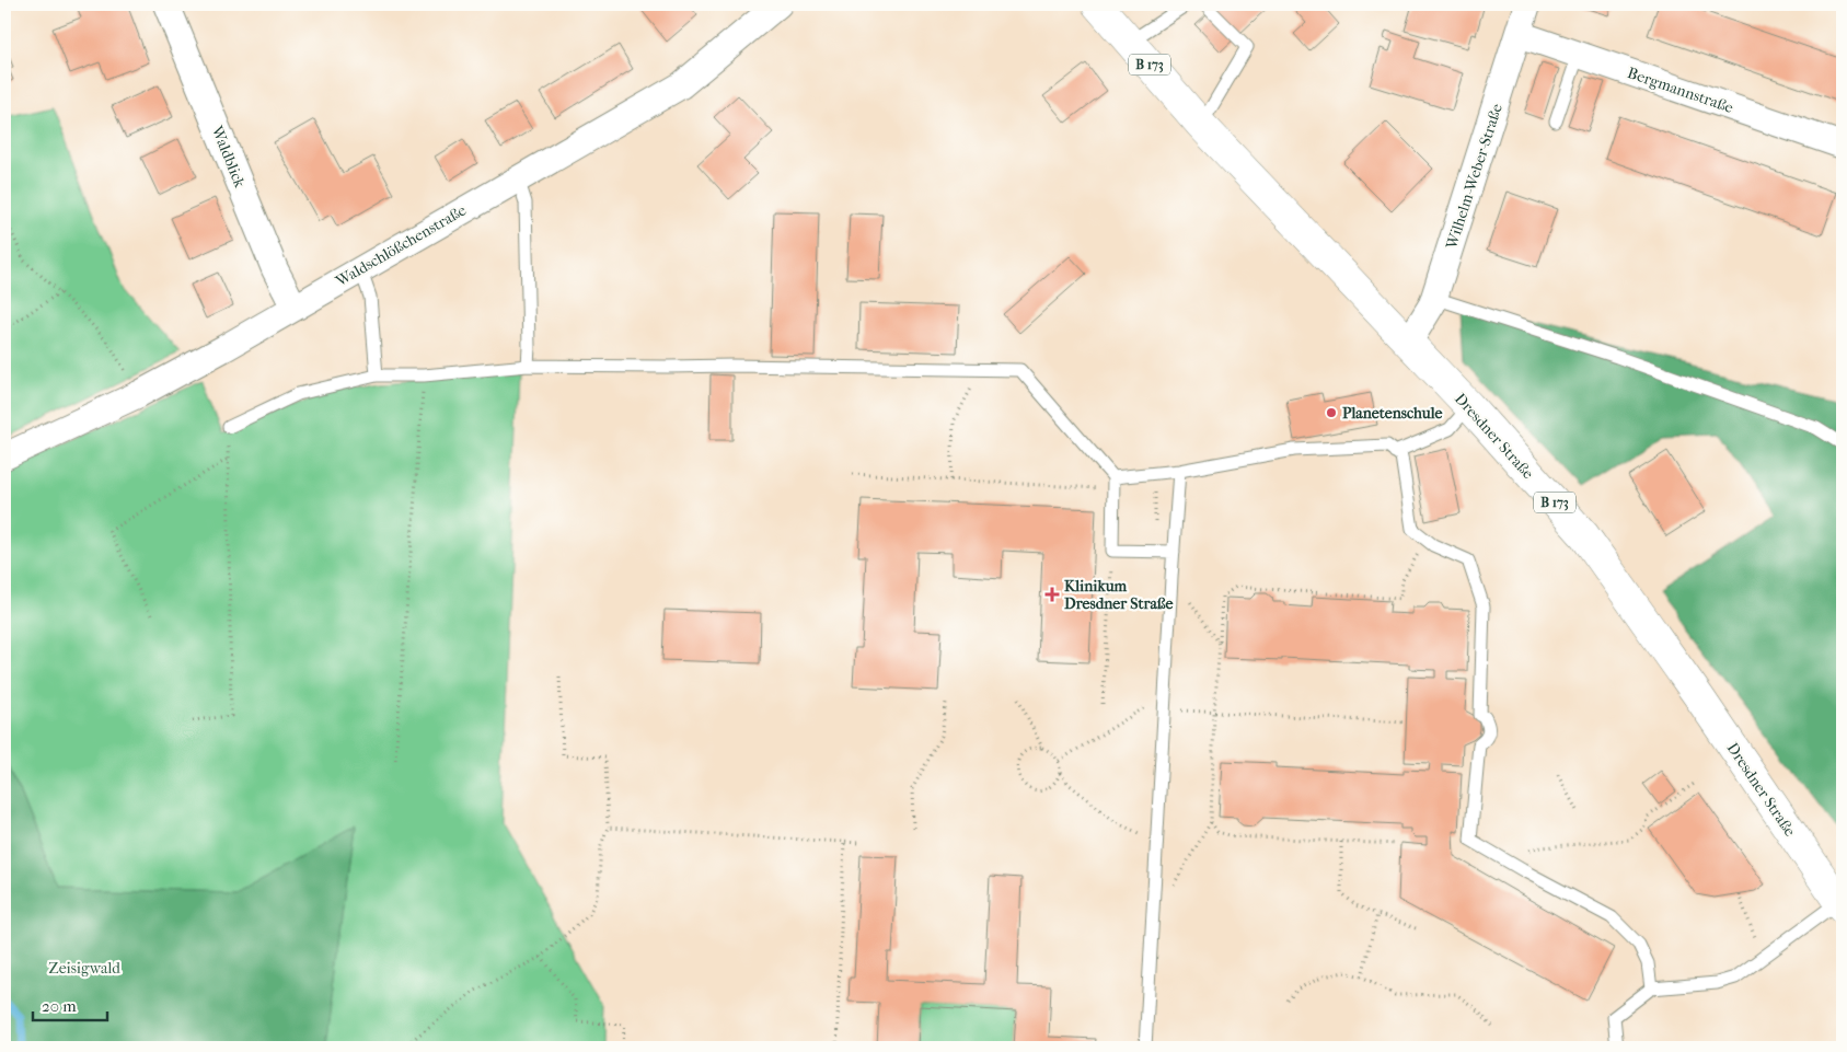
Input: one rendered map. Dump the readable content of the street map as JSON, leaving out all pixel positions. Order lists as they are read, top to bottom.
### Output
{
  "streets": {
    "main road": ["B 173", "Dresdner Straße"],
    "street": [
      "Bergmannstraße",
      "Waldblick",
      "Wilhelm-Weber-Straße",
      "Waldschlößchenstraße"
    ]
  },
  "crossings": [
    ["Bergmannstraße", "Wilhelm-Weber-Straße"],
    ["Waldblick", "Waldschlößchenstraße"],
    ["Wilhelm-Weber-Straße", "Dresdner Straße"]
  ],
  "parks": ["Zeisigwald"],
  "places": {
    "other": ["Planetenschule"],
    "health": ["Klinikum Dresdner Straße"]
  },
  "scale_bar": "20 m"
}
